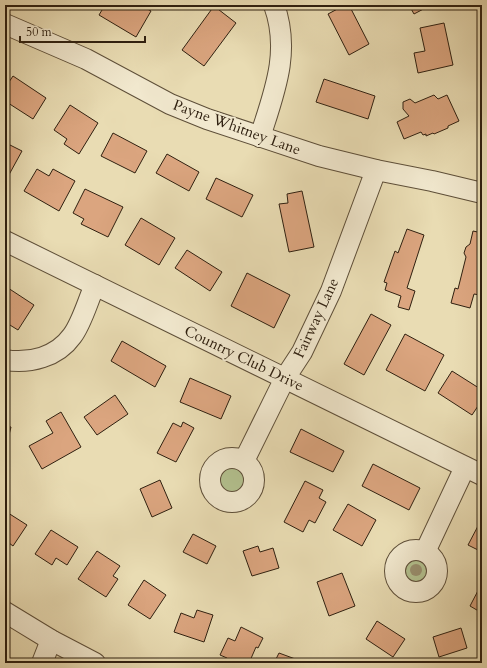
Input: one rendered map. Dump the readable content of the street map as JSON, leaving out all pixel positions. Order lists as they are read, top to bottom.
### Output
{
  "streets": {
    "street": ["Payne Whitney Lane", "Fairway Lane", "Country Club Drive"]
  },
  "crossings": [
    ["Payne Whitney Lane", "Fairway Lane"],
    ["Fairway Lane", "Country Club Drive"]
  ],
  "scale_bar": "50 m"
}
